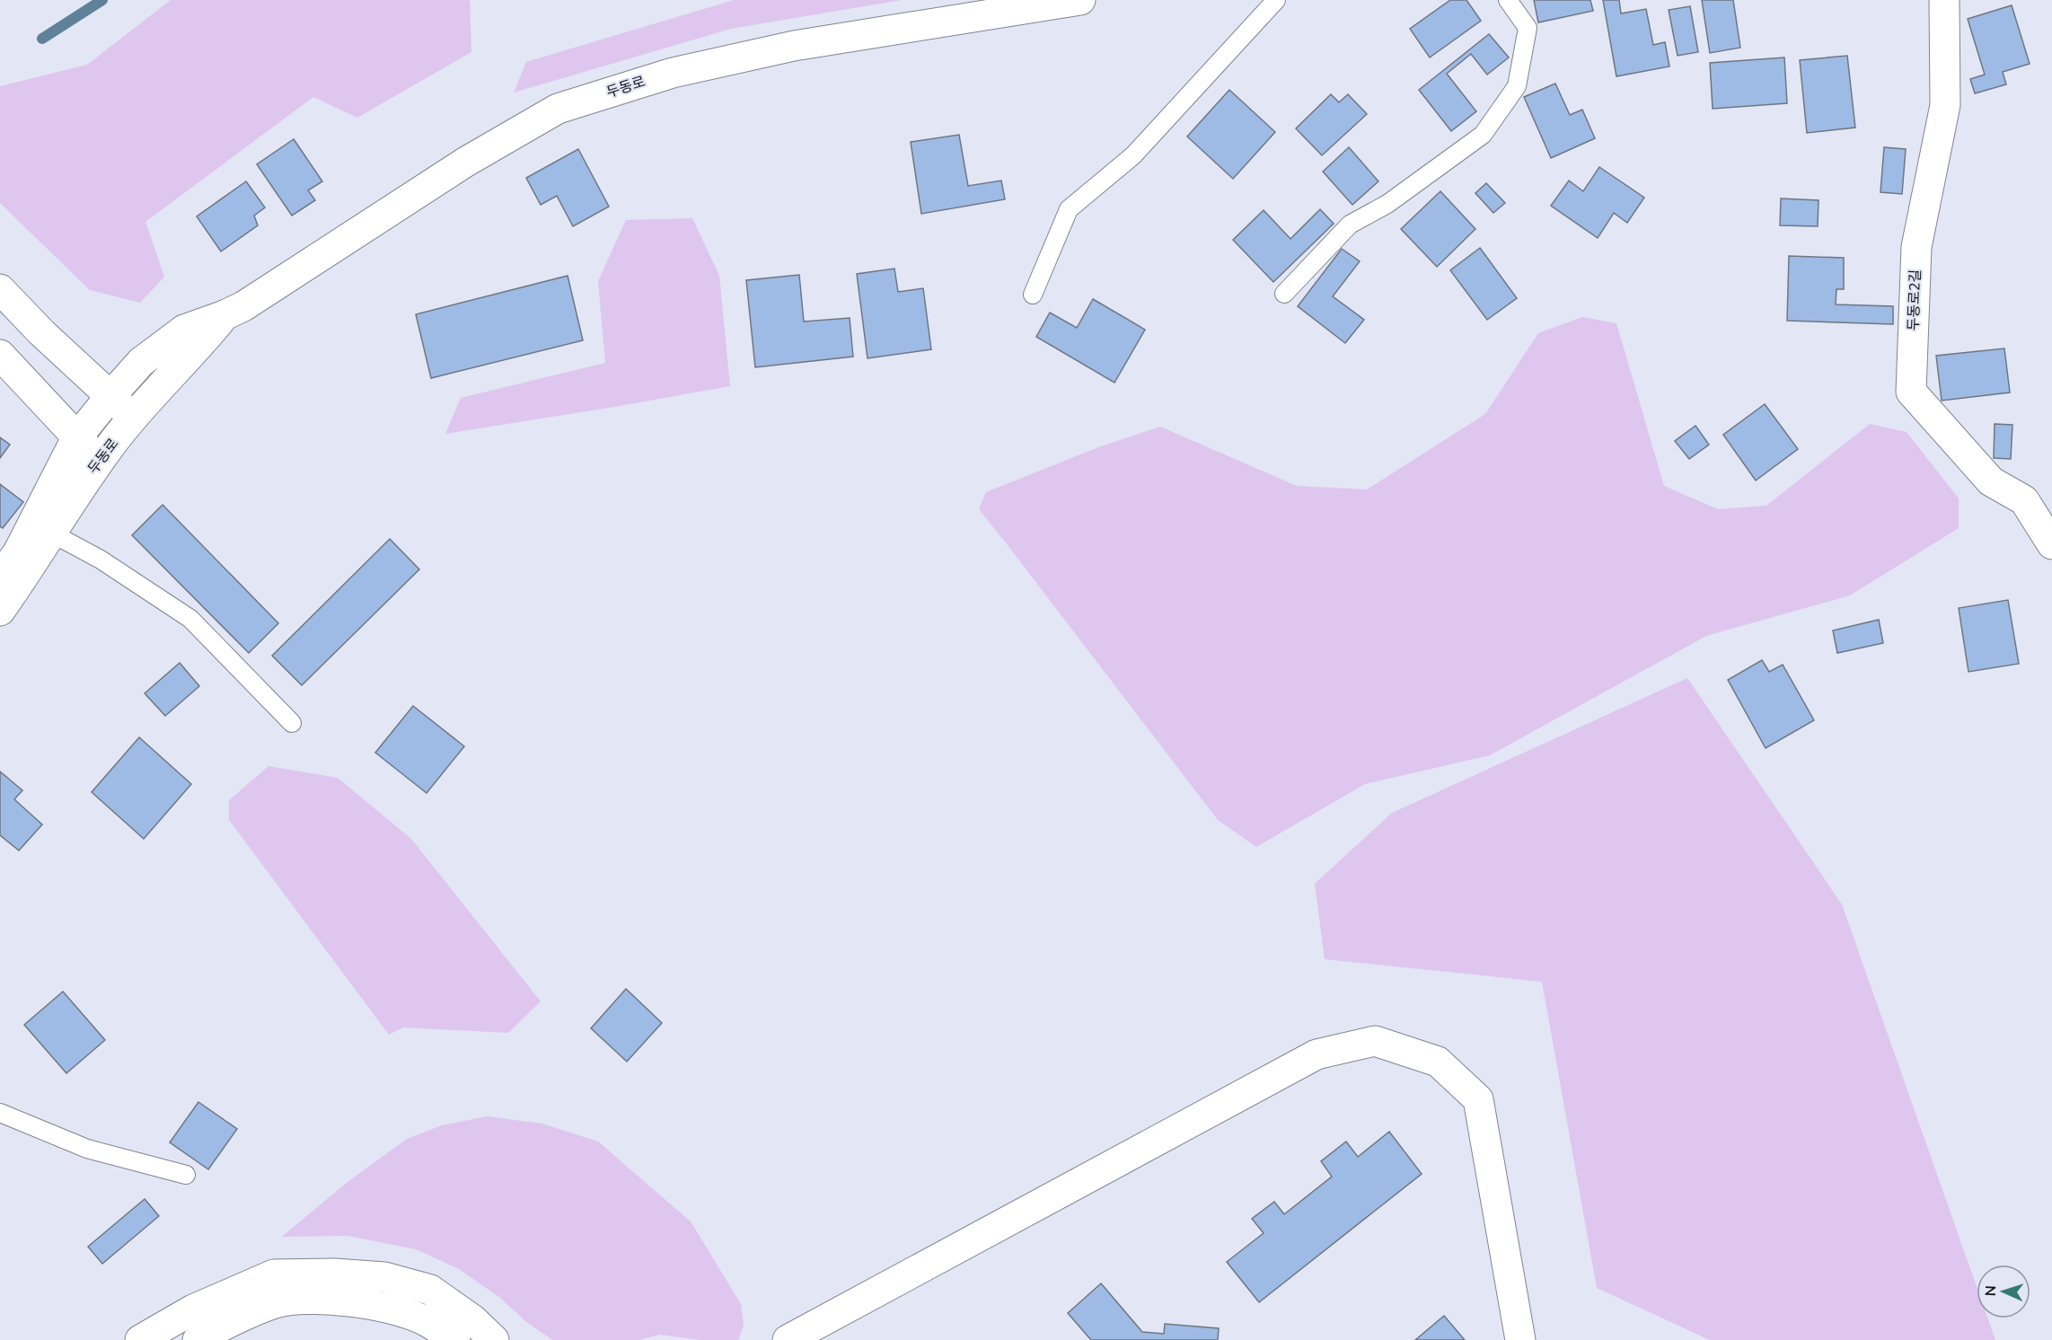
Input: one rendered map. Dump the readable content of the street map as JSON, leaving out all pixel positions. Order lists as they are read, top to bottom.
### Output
{
  "streets": {
    "street": ["두동로", "두동로2길"]
  },
  "north": "left"
}
